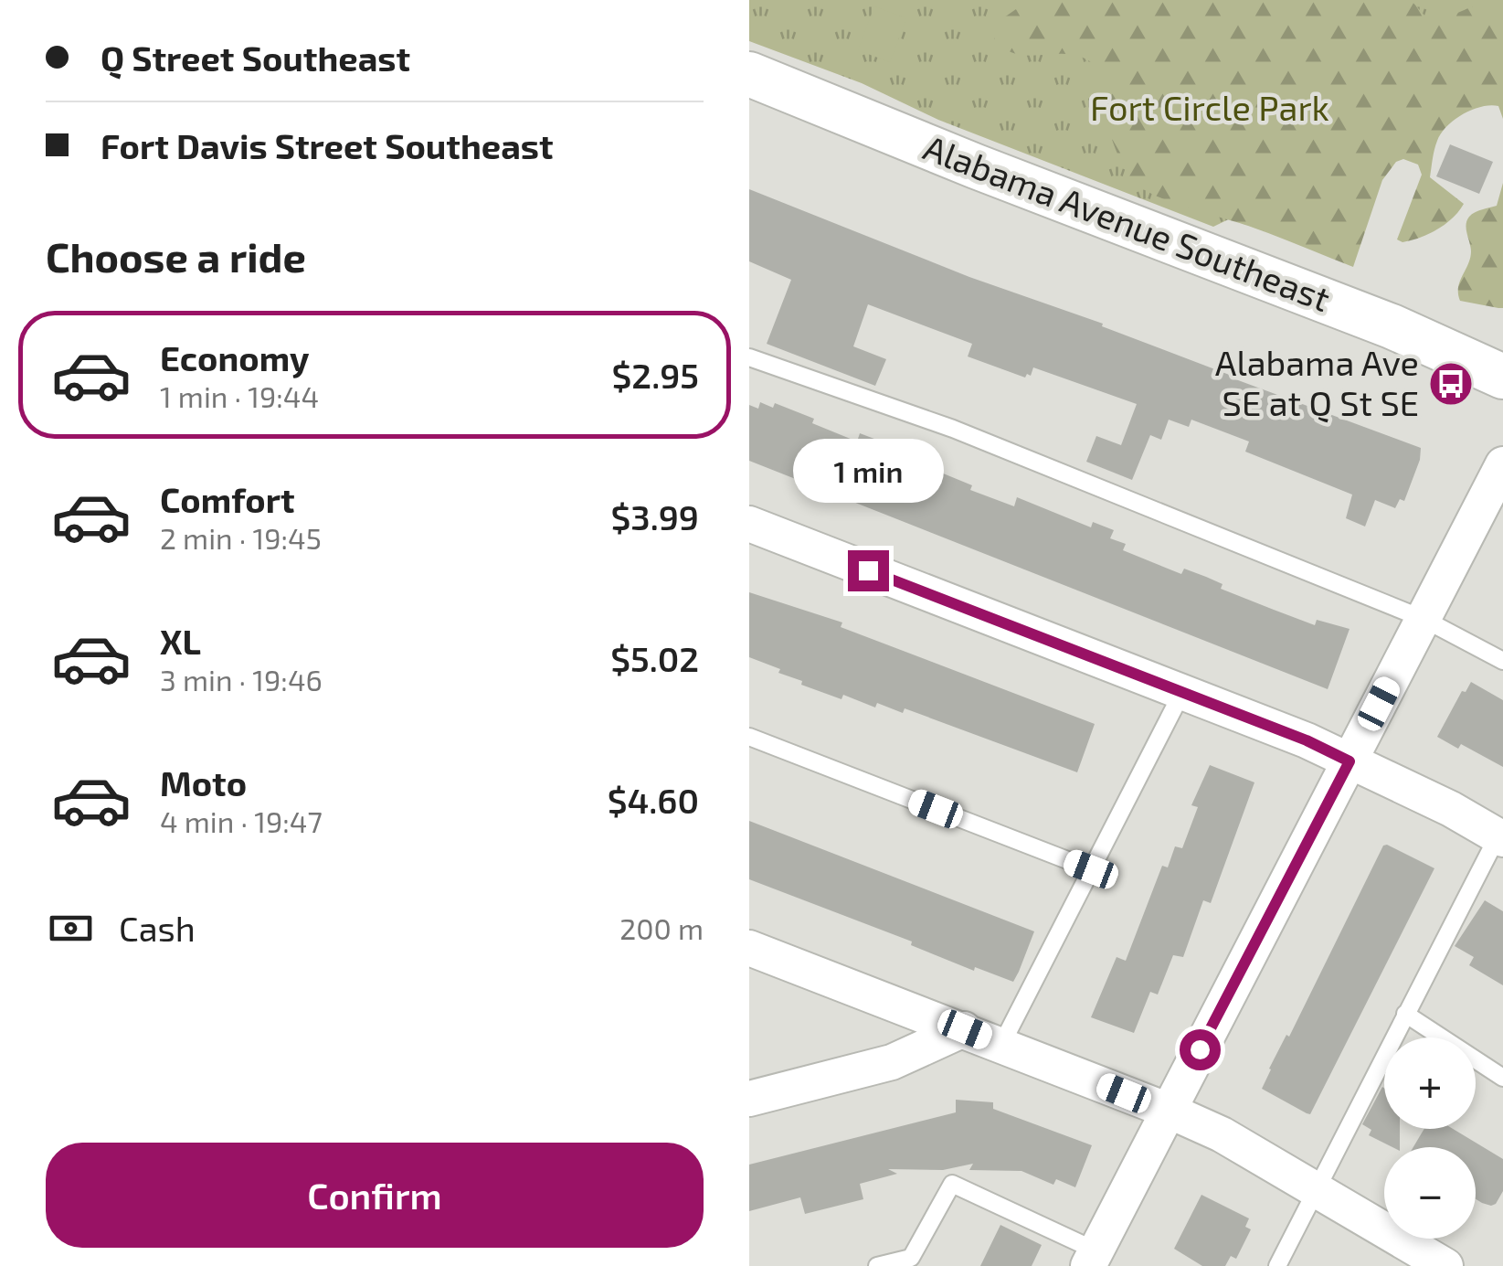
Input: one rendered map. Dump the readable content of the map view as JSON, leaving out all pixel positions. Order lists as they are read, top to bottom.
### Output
{
  "streets": {
    "street": ["Alabama Avenue Southeast"]
  },
  "parks": ["Fort Circle Park"],
  "places": {
    "bus stop": ["Alabama Ave SE at Q St SE"]
  },
  "page": {
    "banner": ["Q Street Southeast", "Fort Davis Street Southeast"],
    "heading": "Choose a ride",
    "list": [
      {
        "name": "Economy",
        "note": "1 min · 19:44",
        "value": "$2.95"
      },
      {
        "name": "Comfort",
        "note": "2 min · 19:45",
        "value": "$3.99"
      },
      {
        "name": "XL",
        "note": "3 min · 19:46",
        "value": "$5.02"
      },
      {
        "name": "Moto",
        "note": "4 min · 19:47",
        "value": "$4.60"
      }
    ],
    "bubble": "1 min",
    "pay": ["Cash", "200 m"],
    "map_buttons": ["+", "−"],
    "buttons": "Confirm"
  }
}
